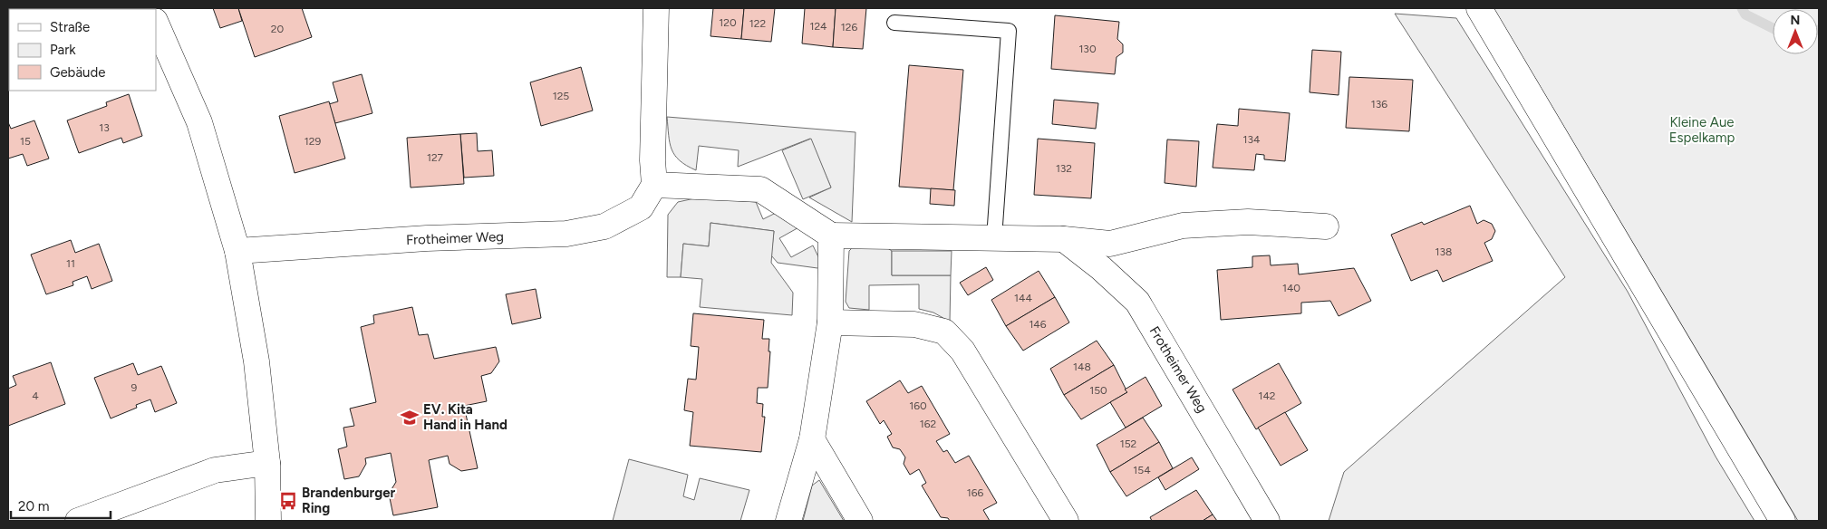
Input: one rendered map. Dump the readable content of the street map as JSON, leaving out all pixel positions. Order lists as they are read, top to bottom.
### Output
{
  "streets": {
    "street": ["Frotheimer Weg"]
  },
  "parks": ["Kleine Aue Espelkamp"],
  "places": {
    "school or university": ["EV. Kita Hand in Hand"],
    "bus stop": ["Brandenburger Ring"]
  },
  "house_numbers": [
    "120",
    "122",
    "124",
    "126",
    "20",
    "130",
    "125",
    "136",
    "13",
    "134",
    "15",
    "129",
    "127",
    "132",
    "138",
    "11",
    "140",
    "144",
    "146",
    "148",
    "9",
    "150",
    "4",
    "142",
    "160",
    "162",
    "152",
    "154",
    "166"
  ],
  "legend": ["Straße", "Park", "Gebäude"],
  "scale_bar": "20 m",
  "north": "top"
}
